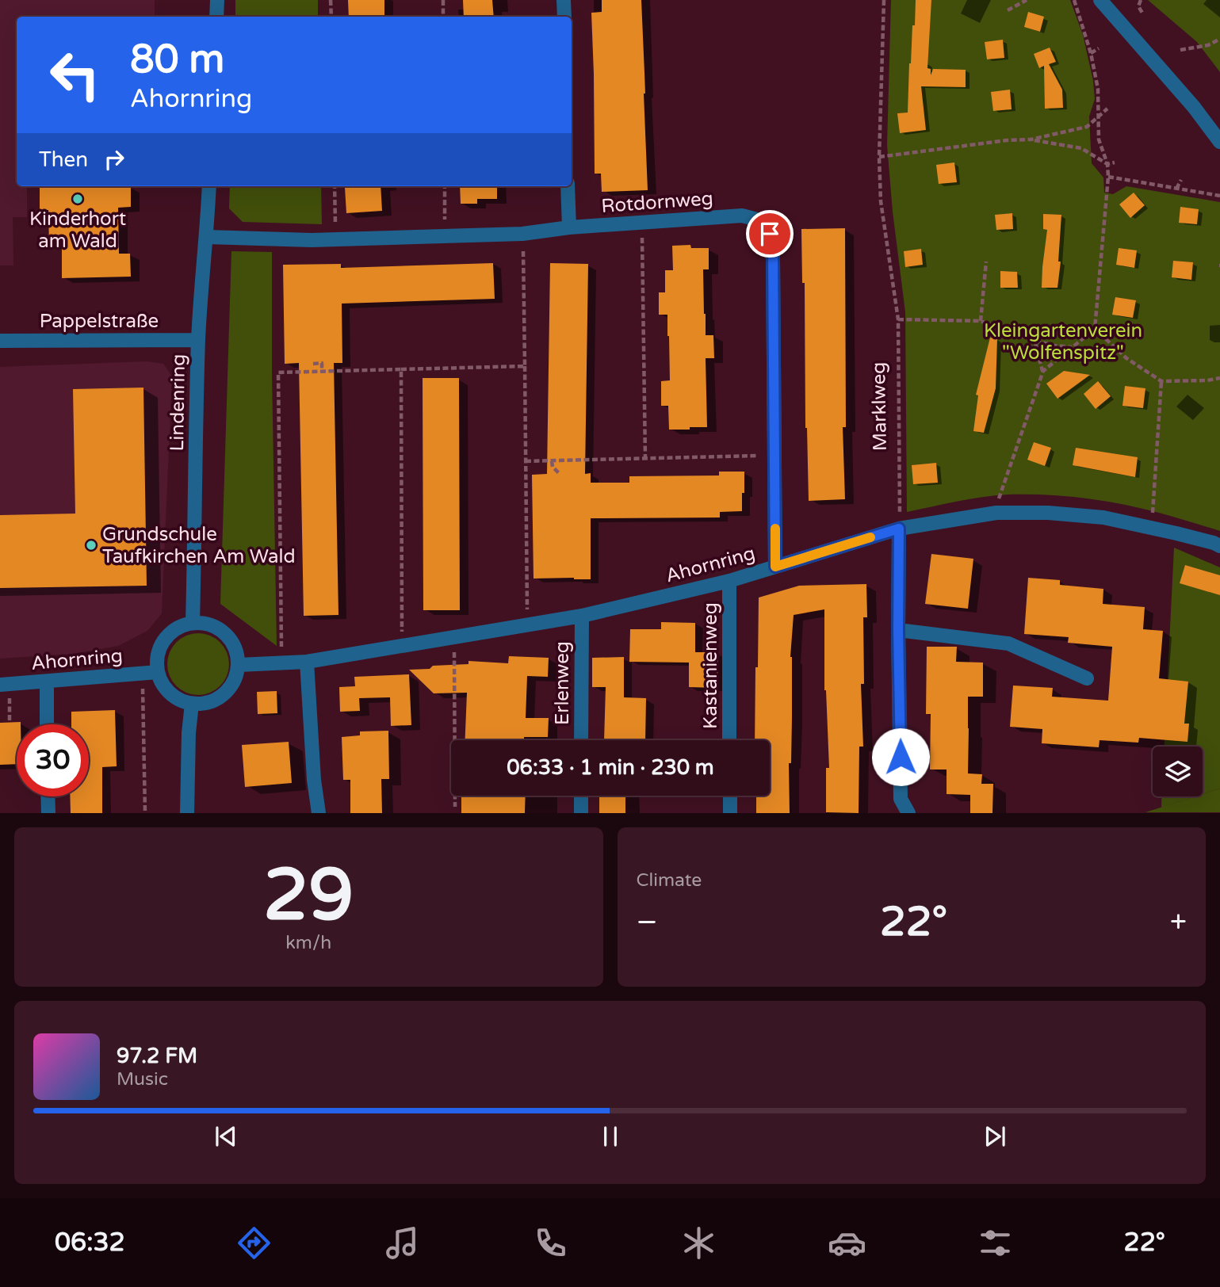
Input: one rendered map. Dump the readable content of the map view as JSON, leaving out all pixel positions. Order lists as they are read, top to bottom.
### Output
{
  "streets": {
    "street": [
      "Rotdornweg",
      "Pappelstraße",
      "Lindenring",
      "Ahornring",
      "Kastanienweg",
      "Erlenweg"
    ],
    "path": ["Marklweg"]
  },
  "crossings": [
    ["Rotdornweg", "Lindenring"],
    ["Rotdornweg", "Ahornring"],
    ["Pappelstraße", "Lindenring"],
    ["Lindenring", "Ahornring"],
    ["Marklweg", "Ahornring"],
    ["Ahornring", "Kastanienweg"],
    ["Ahornring", "Erlenweg"]
  ],
  "parks": ["Kleingartenverein \"Wolfenspitz\""],
  "places": ["Kinderhort am Wald", "Grundschule Taufkirchen Am Wald"],
  "page": {
    "turn": ["80 m", "Ahornring"],
    "then": "Then",
    "limit": "30",
    "trip": "06:33 · 1 min · 230 m",
    "tile": [
      ["29", "km/h"],
      "Climate"
    ],
    "heat": ["−", "22°", "+"],
    "song": ["97.2 FM", "Music"],
    "tabs": ["06:32", "22°"]
  }
}
